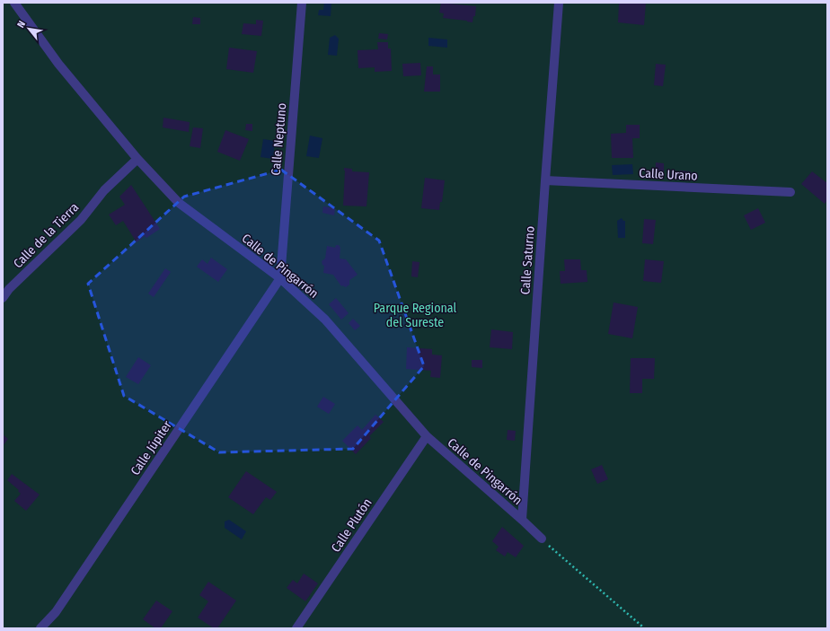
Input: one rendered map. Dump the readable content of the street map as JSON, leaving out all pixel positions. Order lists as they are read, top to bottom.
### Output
{
  "streets": {
    "street": [
      "Calle Neptuno",
      "Calle Urano",
      "Calle de la Tierra",
      "Calle Saturno",
      "Calle de Pingarrón",
      "Calle Júpiter",
      "Calle Plutón"
    ]
  },
  "crossings": [
    ["Calle Neptuno", "Calle de Pingarrón"],
    ["Calle Neptuno", "Calle Júpiter"],
    ["Calle Urano", "Calle Saturno"],
    ["Calle de la Tierra", "Calle de Pingarrón"],
    ["Calle Saturno", "Calle de Pingarrón"],
    ["Calle de Pingarrón", "Calle Júpiter"],
    ["Calle de Pingarrón", "Calle Plutón"]
  ],
  "parks": ["Parque Regional del Sureste"],
  "north": "top left"
}
